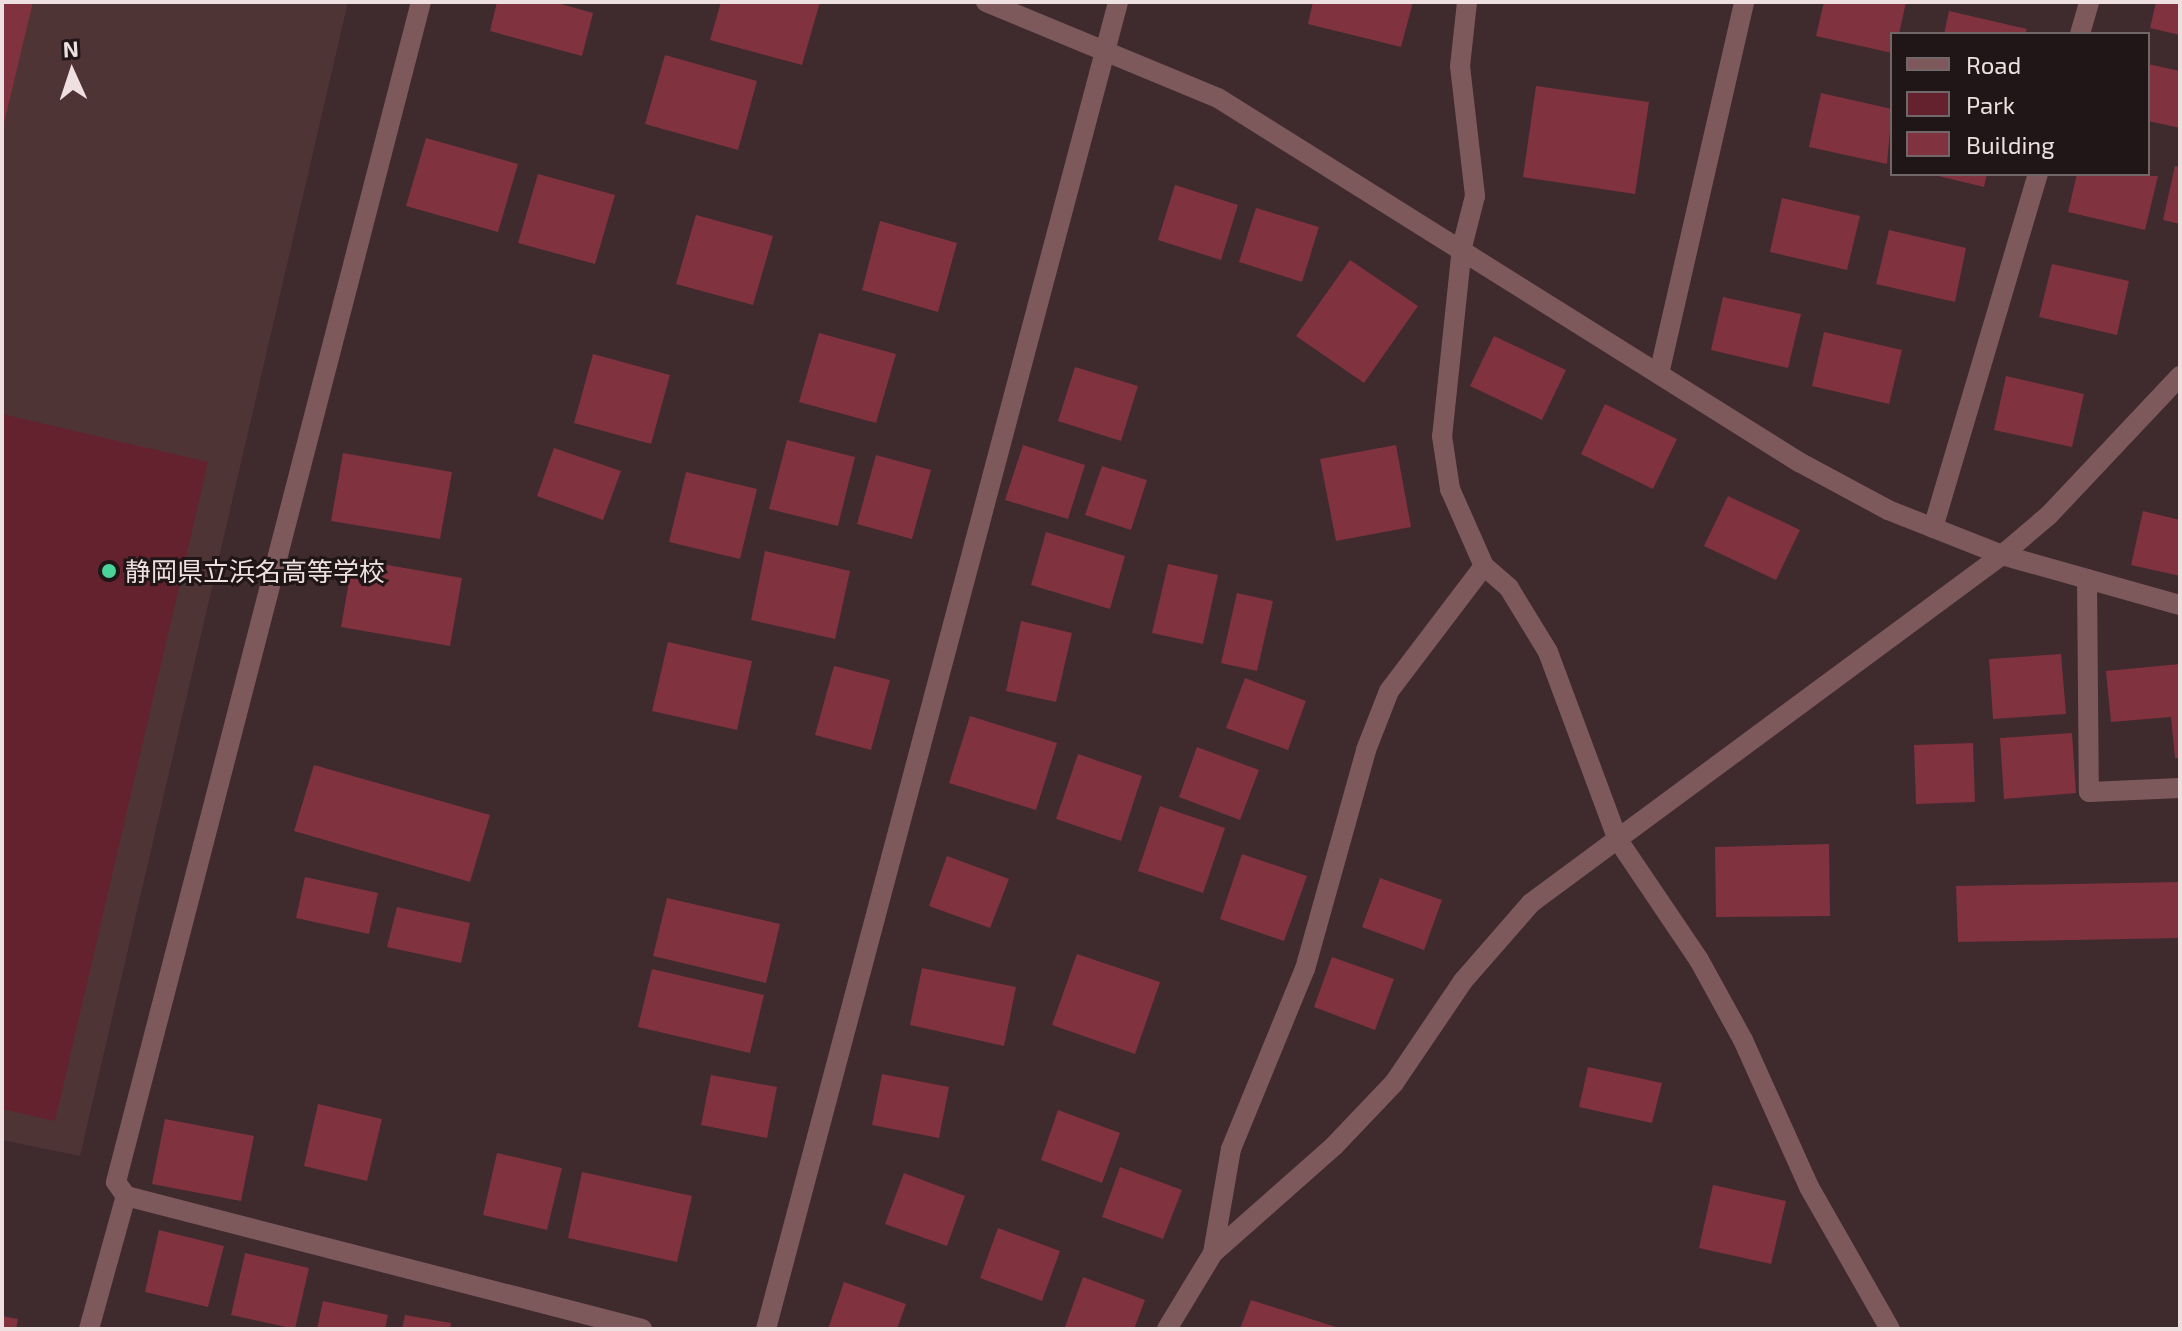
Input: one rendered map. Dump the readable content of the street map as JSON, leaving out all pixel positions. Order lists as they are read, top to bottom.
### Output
{
  "places": ["静岡県立浜名高等学校"],
  "legend": ["Road", "Park", "Building"],
  "north": "top"
}
